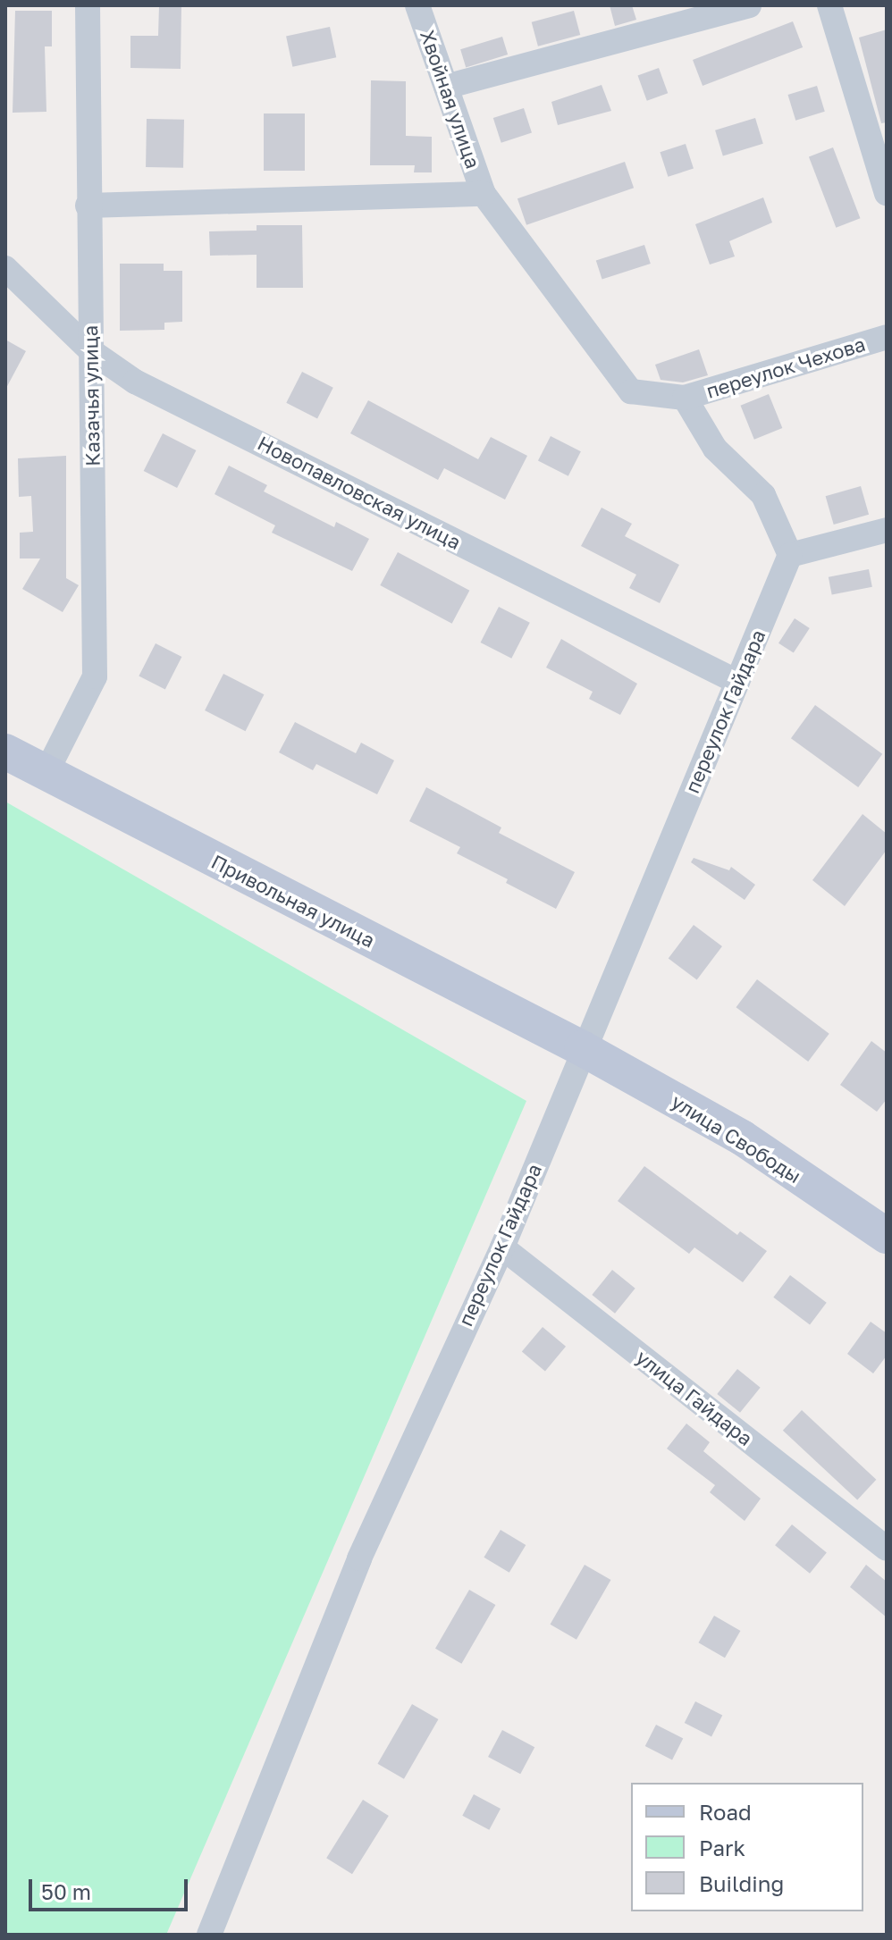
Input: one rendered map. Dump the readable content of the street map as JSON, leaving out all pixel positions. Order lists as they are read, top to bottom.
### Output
{
  "streets": {
    "street": [
      "Хвойная улица",
      "переулок Чехова",
      "Казачья улица",
      "Новопавловская улица",
      "переулок Гайдара",
      "Привольная улица",
      "улица Свободы",
      "улица Гайдара"
    ]
  },
  "crossings": [
    ["Хвойная улица", "переулок Чехова"],
    ["Казачья улица", "Новопавловская улица"],
    ["Казачья улица", "Привольная улица"],
    ["Новопавловская улица", "переулок Гайдара"],
    ["переулок Гайдара", "Привольная улица"],
    ["переулок Гайдара", "улица Свободы"],
    ["переулок Гайдара", "улица Гайдара"],
    ["Привольная улица", "улица Свободы"]
  ],
  "legend": ["Road", "Park", "Building"],
  "scale_bar": "50 m"
}
